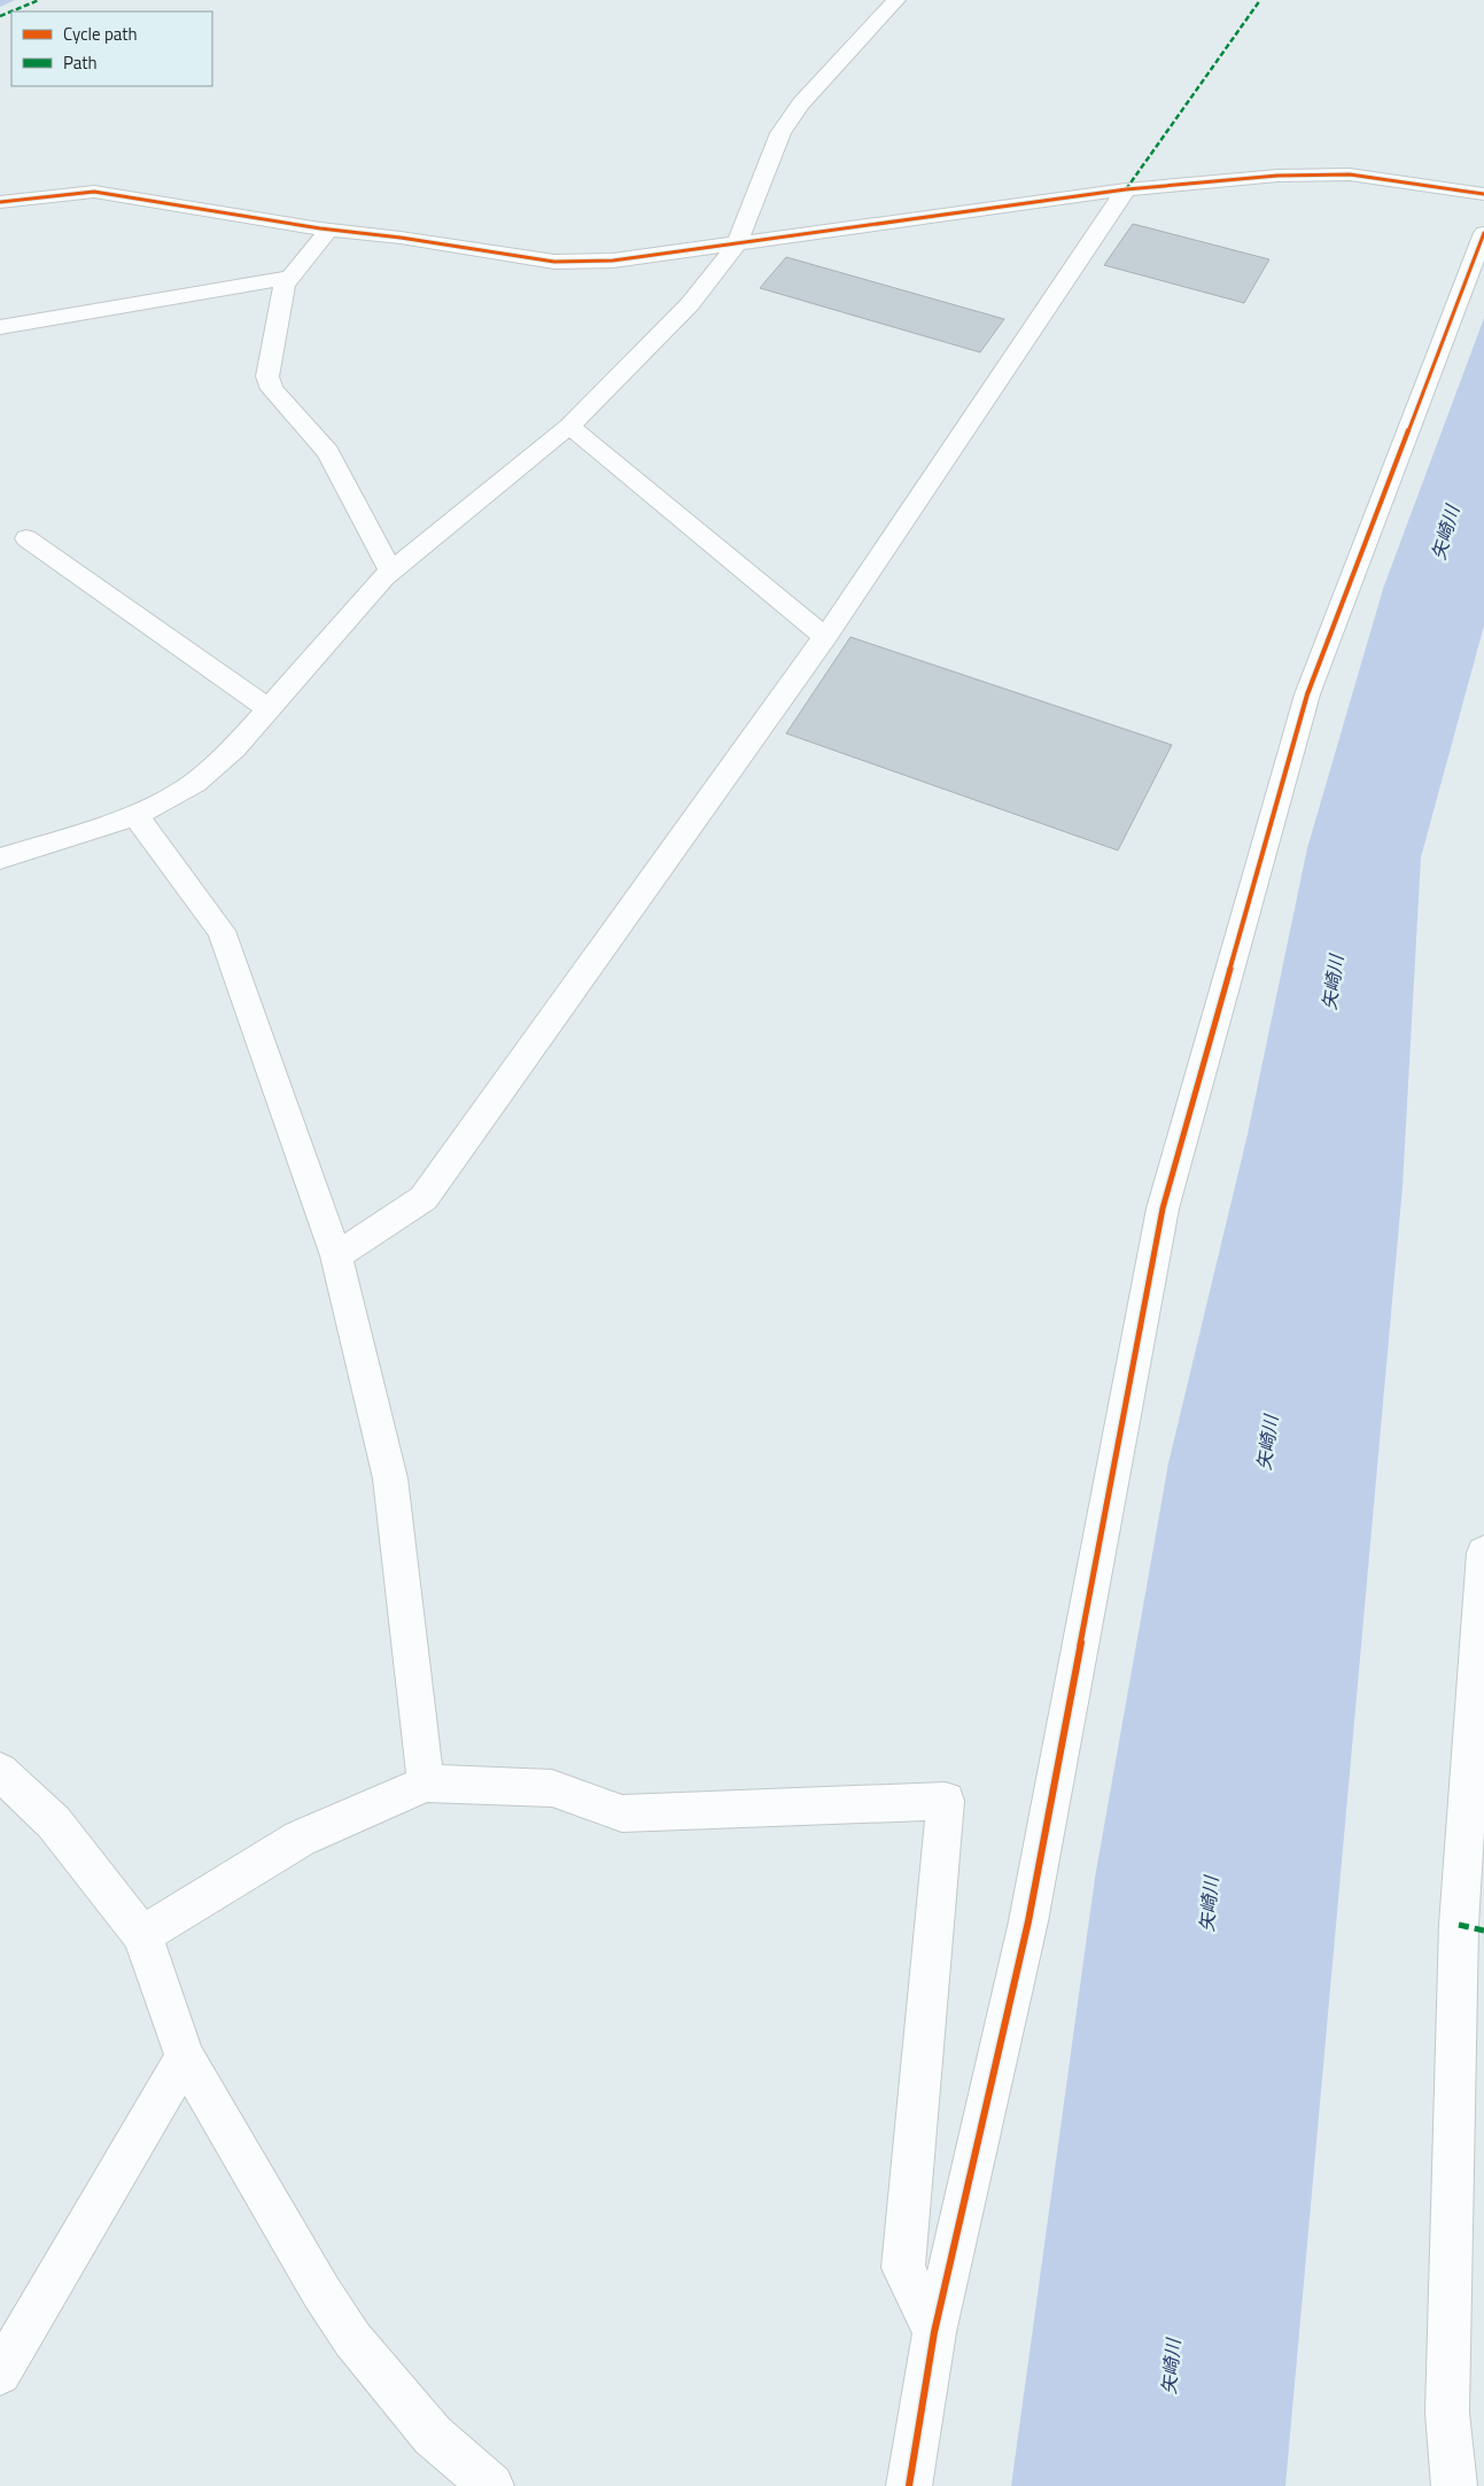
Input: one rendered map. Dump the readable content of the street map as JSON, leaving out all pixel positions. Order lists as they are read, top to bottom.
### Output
{
  "water": ["矢崎川"],
  "legend": ["Cycle path", "Path"]
}
